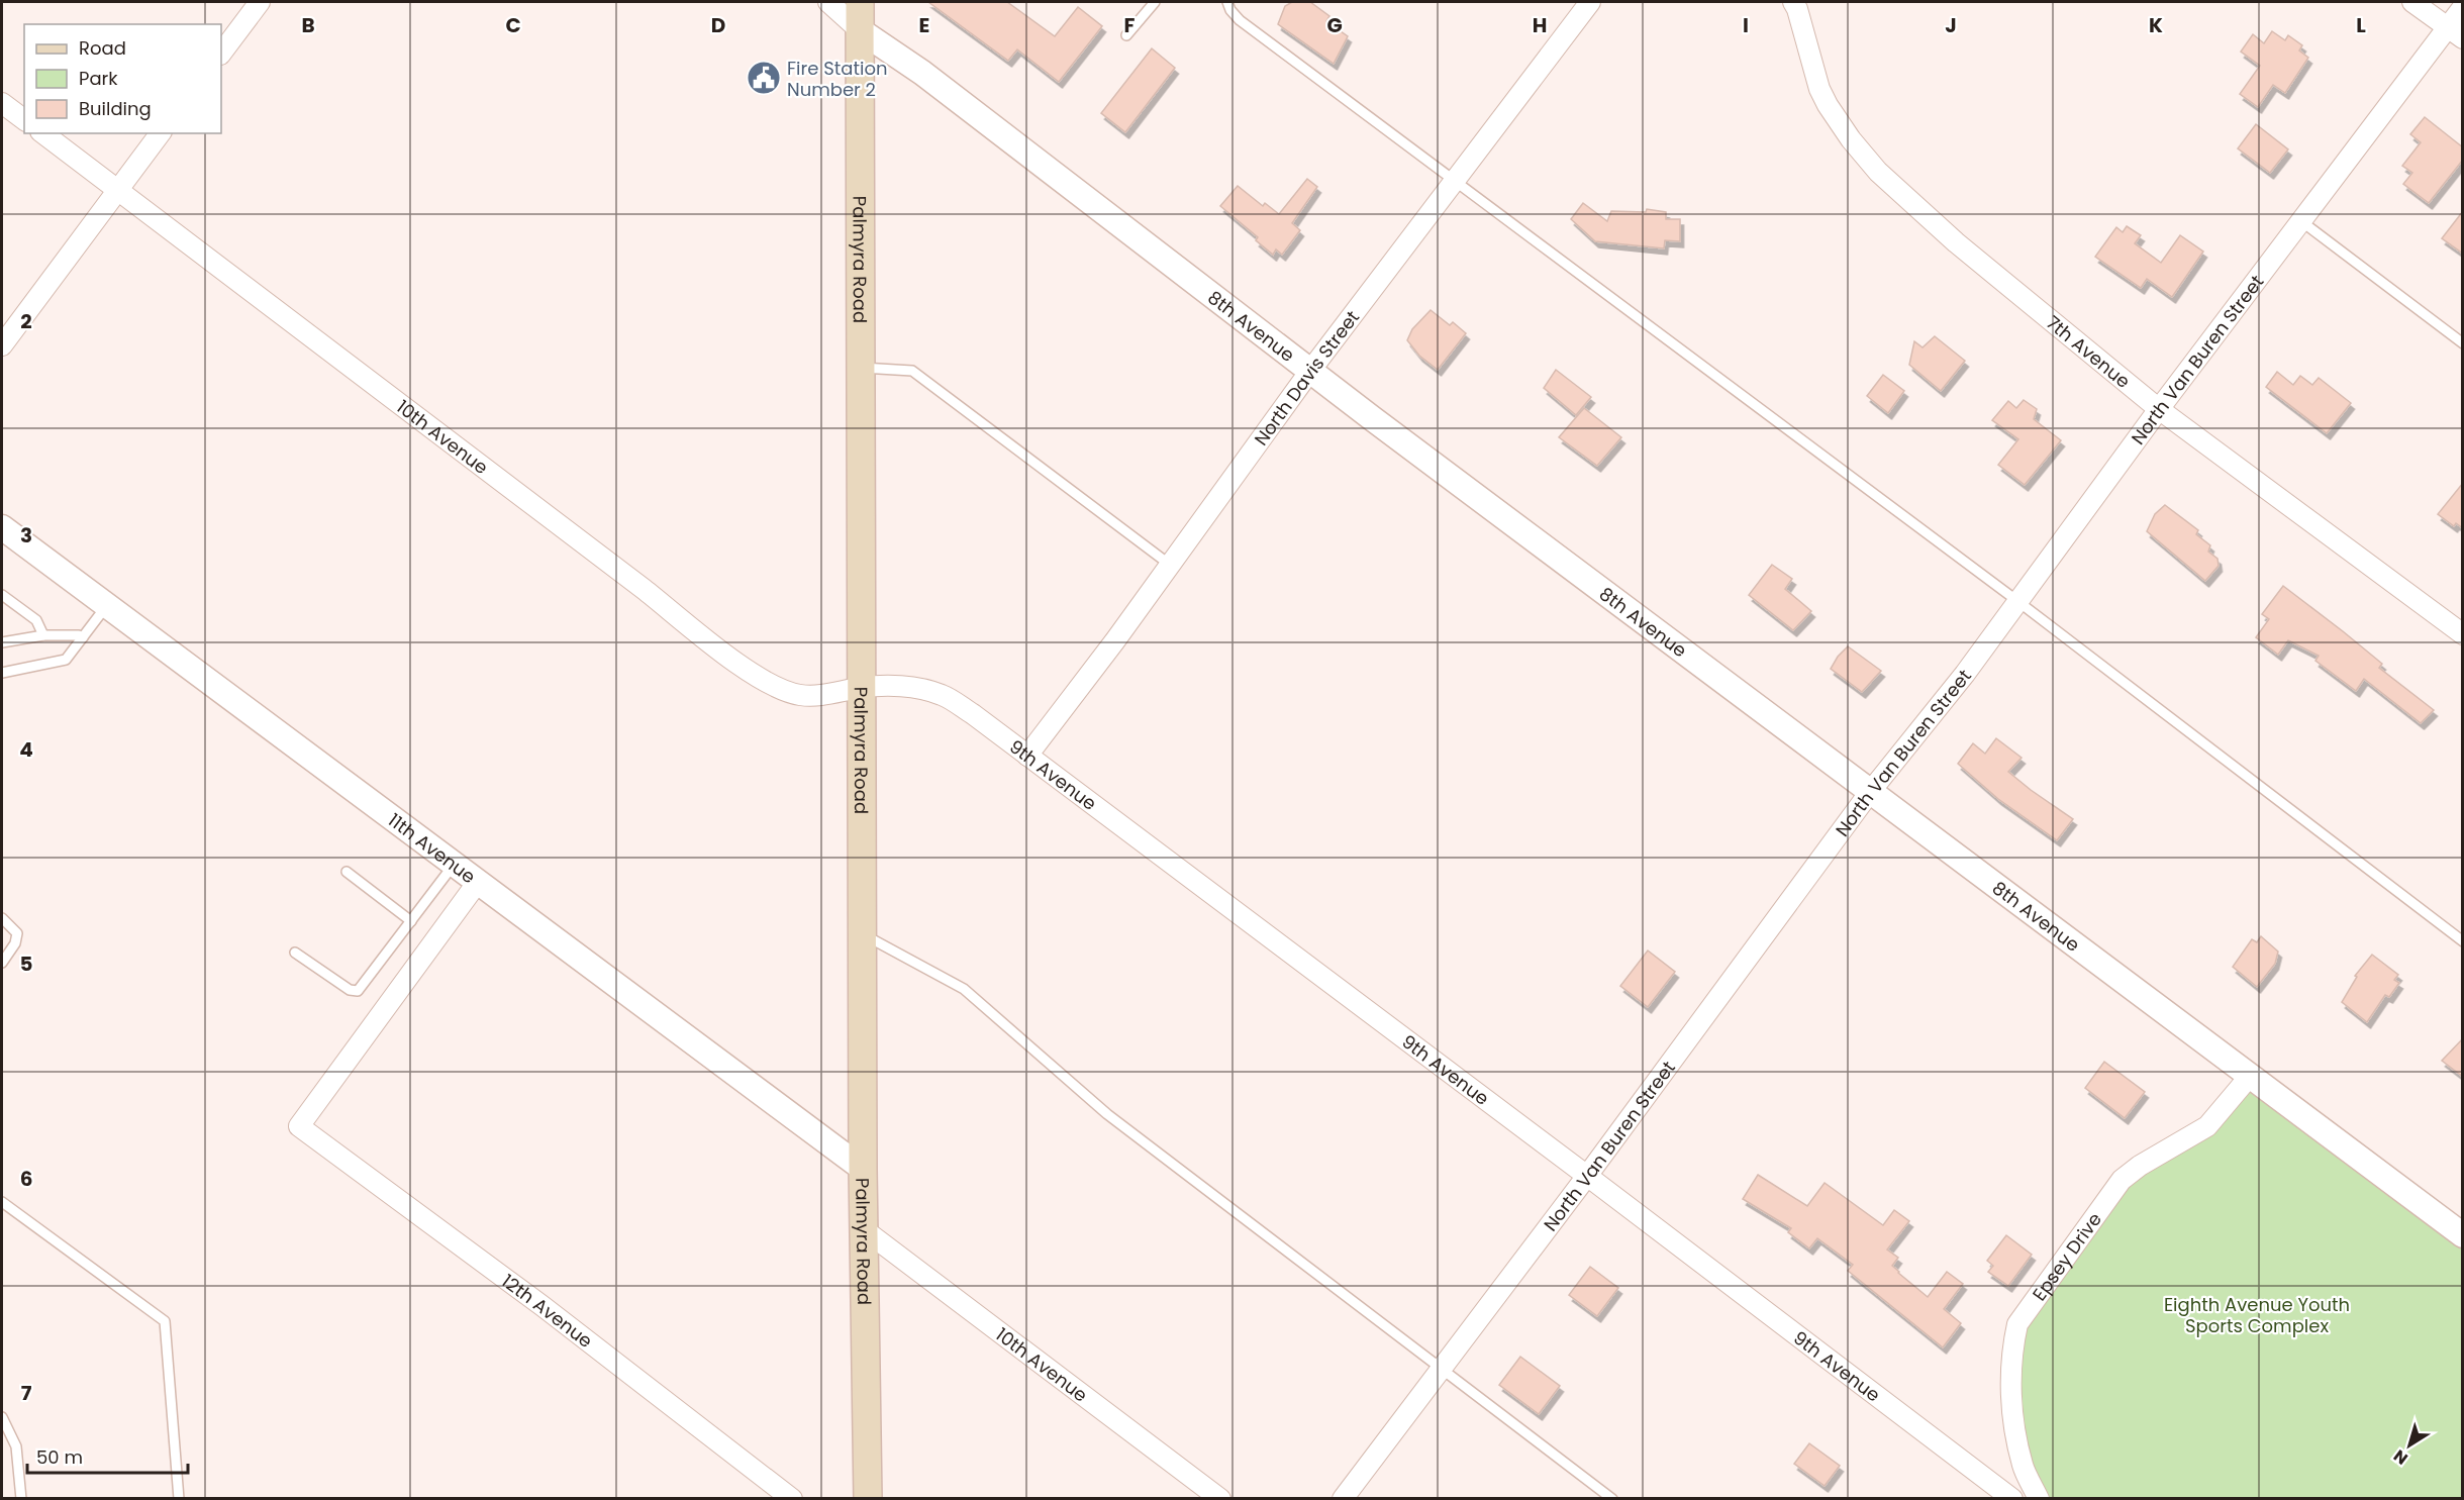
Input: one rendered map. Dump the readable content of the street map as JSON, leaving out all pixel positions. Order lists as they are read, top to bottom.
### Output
{
  "streets": {
    "main road": ["Palmyra Road"],
    "street": [
      "8th Avenue",
      "7th Avenue",
      "North Van Buren Street",
      "North Davis Street",
      "10th Avenue",
      "9th Avenue",
      "11th Avenue",
      "Epsey Drive",
      "12th Avenue"
    ]
  },
  "crossings": [
    ["Palmyra Road", "8th Avenue"],
    ["Palmyra Road", "10th Avenue"],
    ["Palmyra Road", "9th Avenue"],
    ["Palmyra Road", "11th Avenue"],
    ["8th Avenue", "North Van Buren Street"],
    ["8th Avenue", "North Davis Street"],
    ["8th Avenue", "Epsey Drive"],
    ["7th Avenue", "North Van Buren Street"],
    ["North Van Buren Street", "9th Avenue"],
    ["North Davis Street", "9th Avenue"],
    ["10th Avenue", "9th Avenue"],
    ["11th Avenue", "12th Avenue"]
  ],
  "parks": ["Eighth Avenue Youth Sports Complex"],
  "places": {
    "public building": ["Fire Station Number 2"]
  },
  "legend": ["Road", "Park", "Building"],
  "scale_bar": "50 m",
  "north": "bottom left",
  "grid": {
    "columns": [
      "B",
      "C",
      "D",
      "E",
      "F",
      "G",
      "H",
      "I",
      "J",
      "K",
      "L"
    ],
    "rows": [
      "2",
      "3",
      "4",
      "5",
      "6",
      "7"
    ]
  }
}
